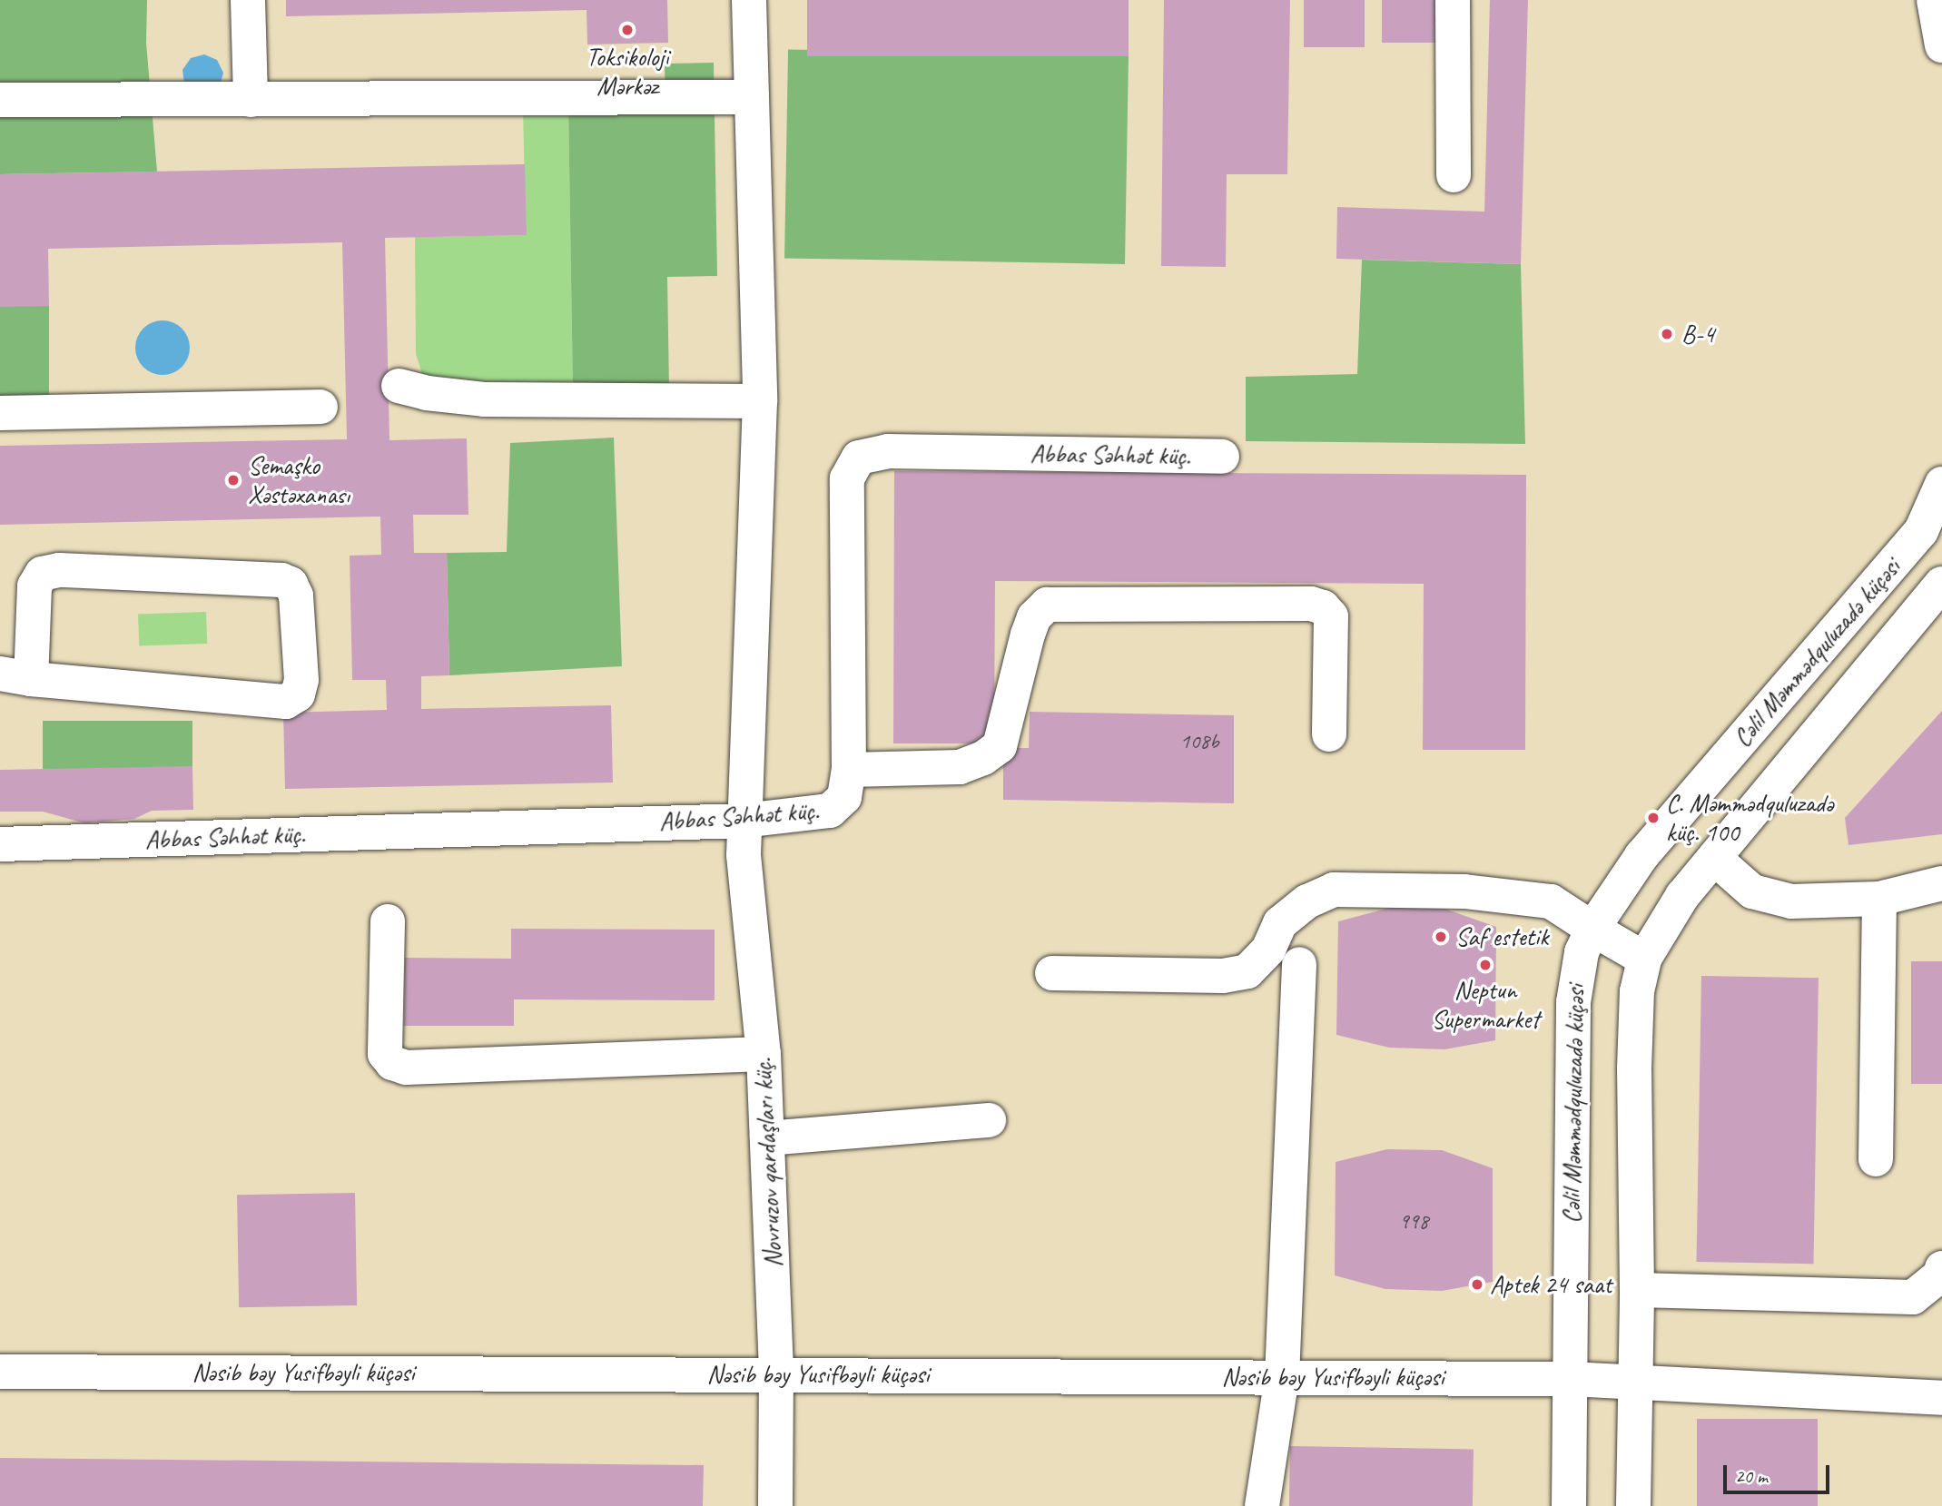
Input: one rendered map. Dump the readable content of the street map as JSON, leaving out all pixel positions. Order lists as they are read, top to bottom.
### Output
{
  "streets": {
    "street": [
      "Abbas Səhhət küç.",
      "Cəlil Məmmədquluzadə küçəsi",
      "Novruzov qardaşları küç.",
      "Nəsib bəy Yusifbəyli küçəsi"
    ]
  },
  "crossings": [
    ["Abbas Səhhət küç.", "Novruzov qardaşları küç."],
    ["Cəlil Məmmədquluzadə küçəsi", "Nəsib bəy Yusifbəyli küçəsi"],
    ["Novruzov qardaşları küç.", "Nəsib bəy Yusifbəyli küçəsi"]
  ],
  "places": [
    "Toksikoloji Mərkəz",
    "B-4",
    "Semaşko Xəstəxanası",
    "C. Məmmədquluzadə küç. 100",
    "Saf estetik",
    "Neptun Supermarket",
    "Aptek 24 saat"
  ],
  "house_numbers": ["108b", "998"],
  "scale_bar": "20 m"
}
